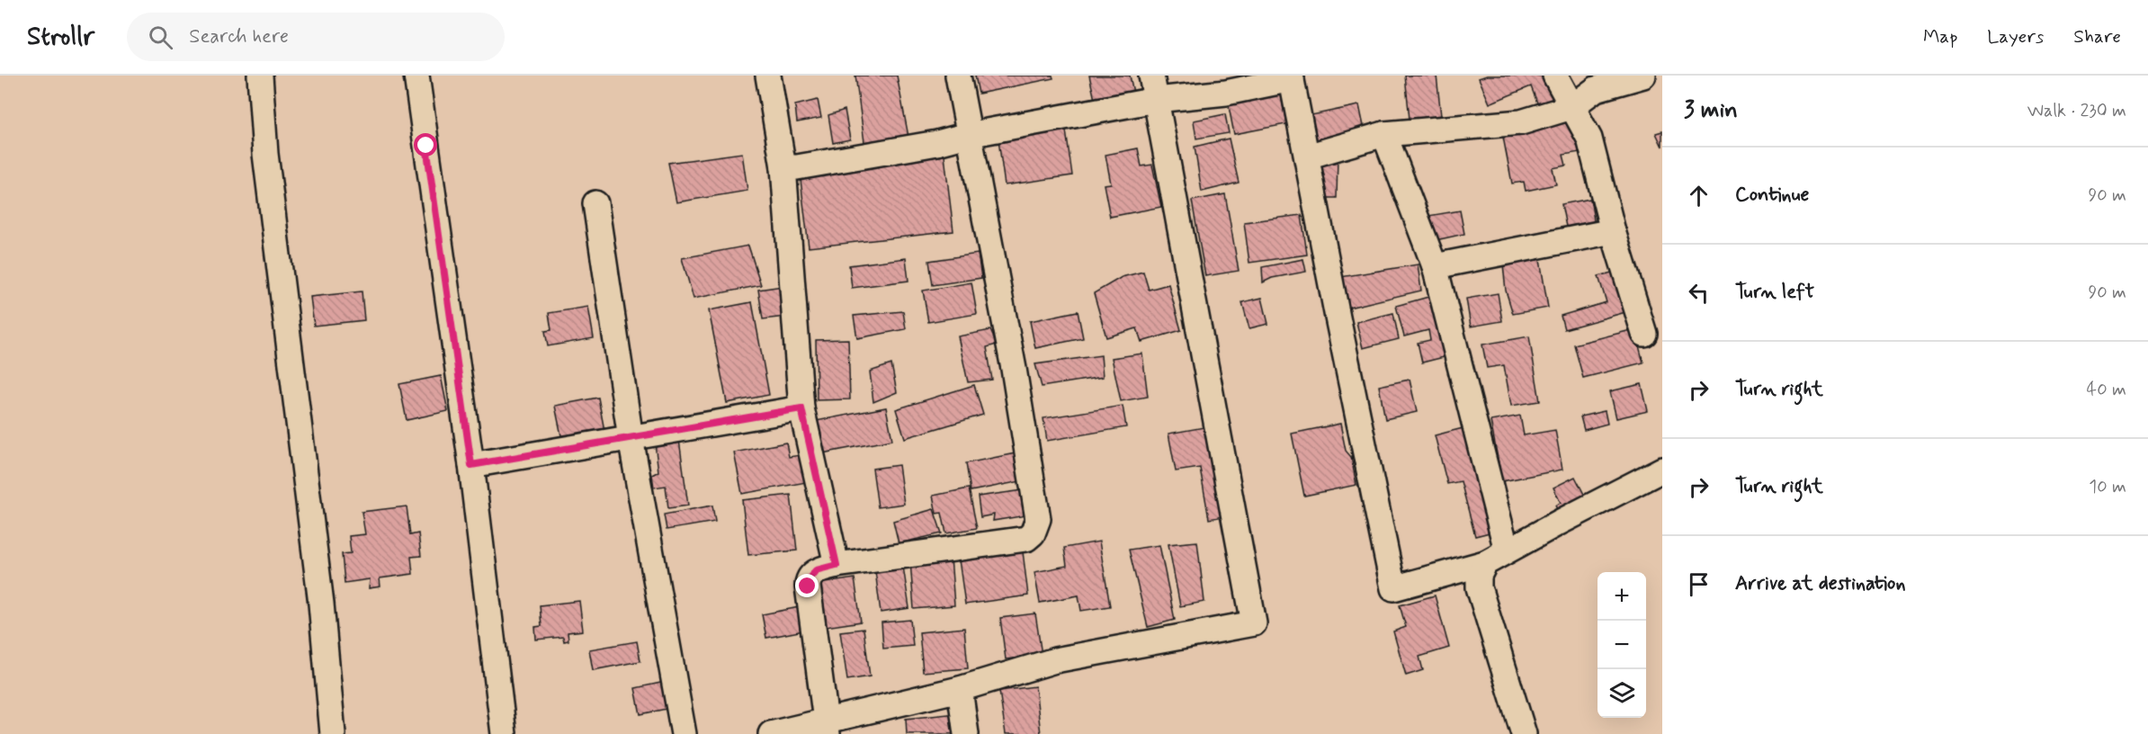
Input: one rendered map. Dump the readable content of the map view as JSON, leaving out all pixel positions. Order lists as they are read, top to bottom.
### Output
{
  "page": {
    "header": "Strollr",
    "search": "Search here",
    "nav": ["Map", "Layers", "Share"],
    "heading": ["3 min", "Walk · 230 m"],
    "list": [
      ["Continue", "90 m"],
      ["Turn left", "90 m"],
      ["Turn right", "40 m"],
      ["Turn right", "10 m"],
      "Arrive at destination"
    ],
    "map_buttons": ["+", "−"]
  }
}
